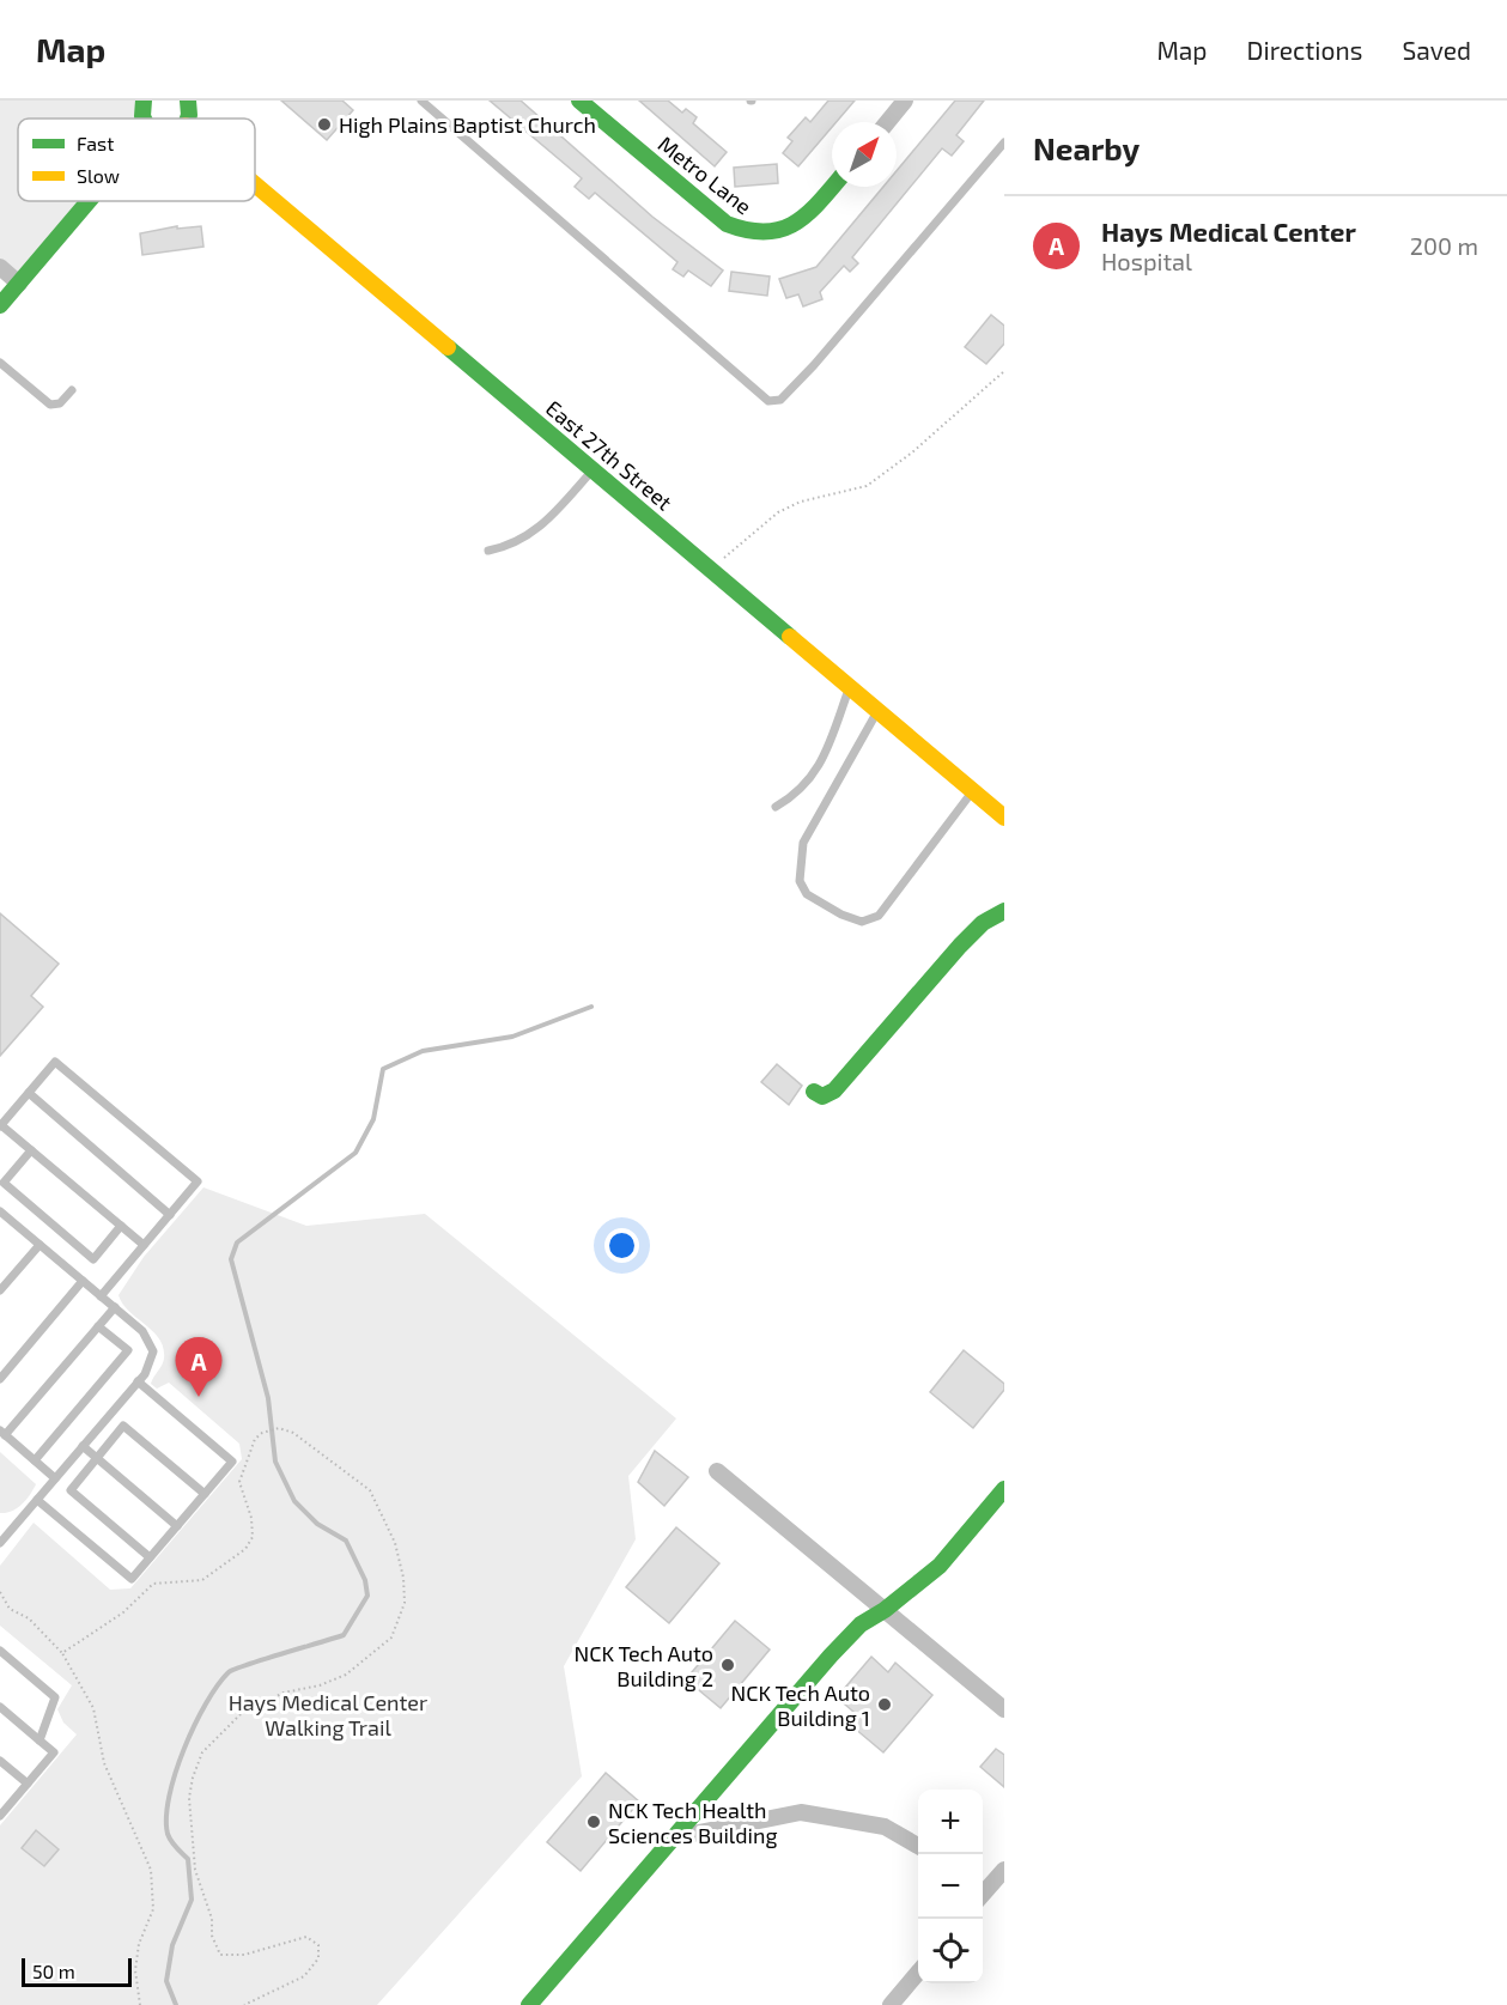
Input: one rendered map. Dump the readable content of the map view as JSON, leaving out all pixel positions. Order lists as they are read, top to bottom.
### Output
{
  "streets": {
    "main road": ["Metro Lane", "East 27th Street"]
  },
  "parks": ["Hays Medical Center Walking Trail"],
  "places": [
    "High Plains Baptist Church",
    "NCK Tech Auto Building 2",
    "NCK Tech Auto Building 1",
    "NCK Tech Health Sciences Building"
  ],
  "legend": ["Fast", "Slow"],
  "scale_bar": "50 m",
  "north": "top right",
  "page": {
    "header": "Map",
    "nav": ["Map", "Directions", "Saved"],
    "heading": "Nearby",
    "list": [
      {
        "mark": "A",
        "name": "Hays Medical Center",
        "note": "Hospital",
        "value": "200 m"
      }
    ],
    "pins": "A",
    "map_buttons": ["+", "−"],
    "scale": "50 m"
  }
}
